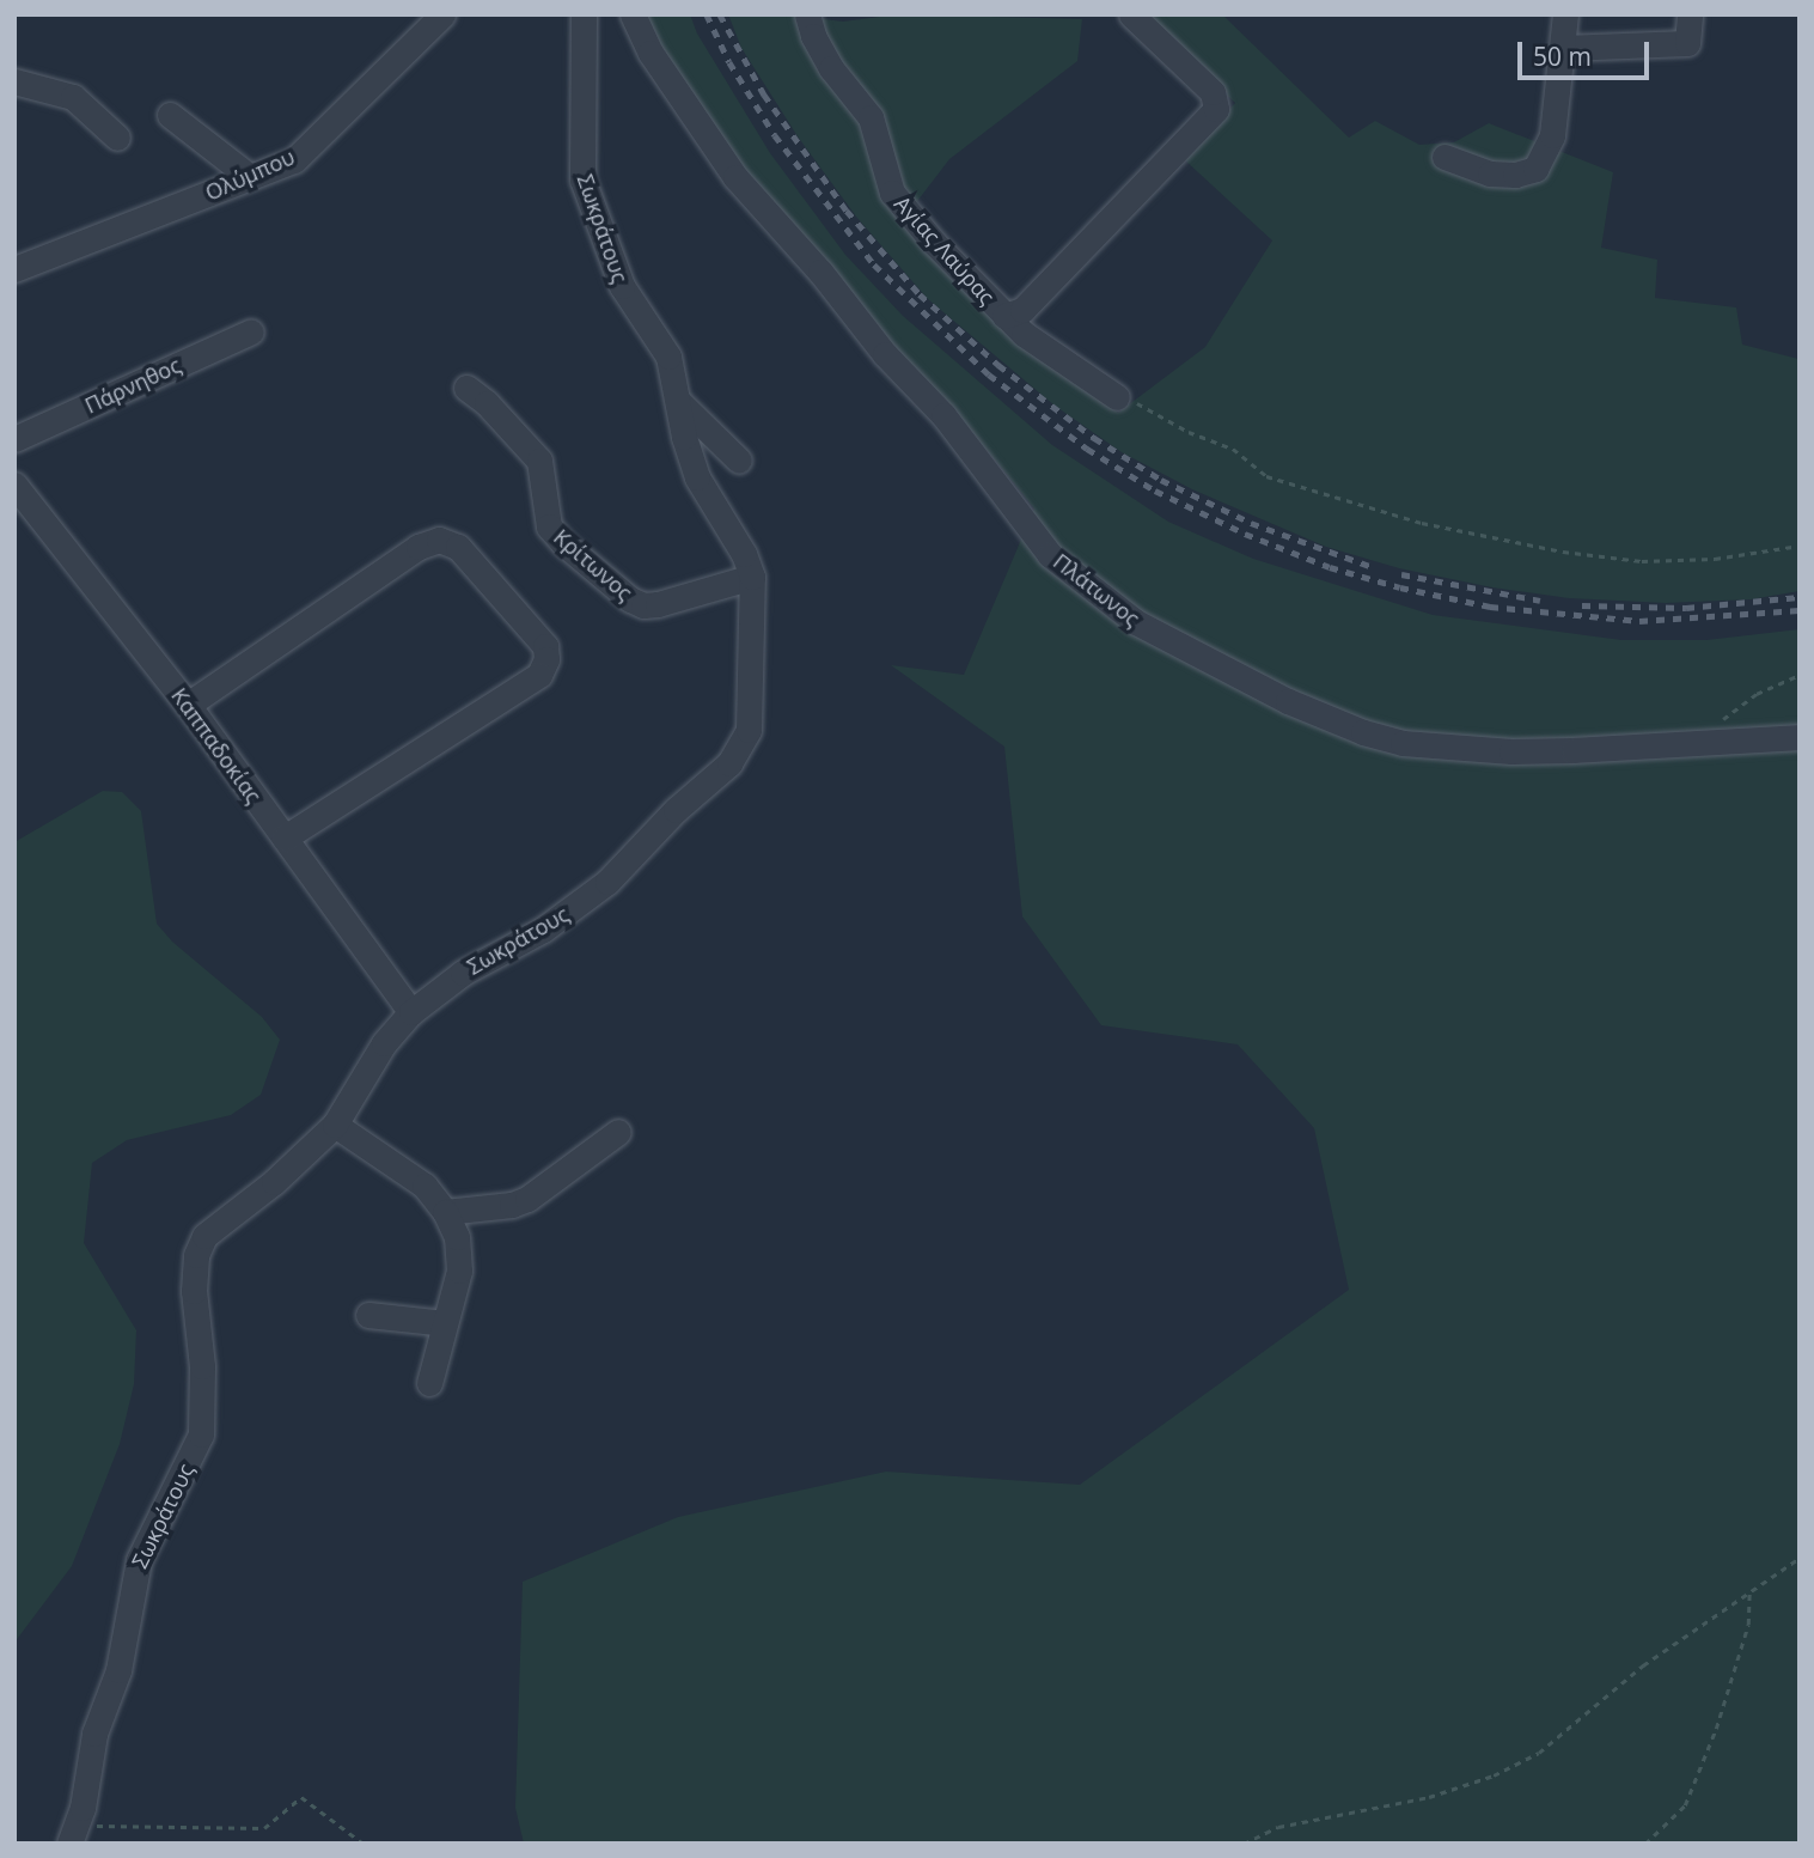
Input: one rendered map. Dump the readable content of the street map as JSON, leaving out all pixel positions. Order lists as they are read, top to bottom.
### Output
{
  "streets": {
    "street": [
      "Ολύμπου",
      "Σωκράτους",
      "Αγίας Λαύρας",
      "Πάρνηθος",
      "Κρίτωνος",
      "Πλάτωνος",
      "Καππαδοκίας"
    ]
  },
  "crossings": [
    ["Σωκράτους", "Κρίτωνος"],
    ["Σωκράτους", "Καππαδοκίας"]
  ],
  "scale_bar": "50 m"
}
